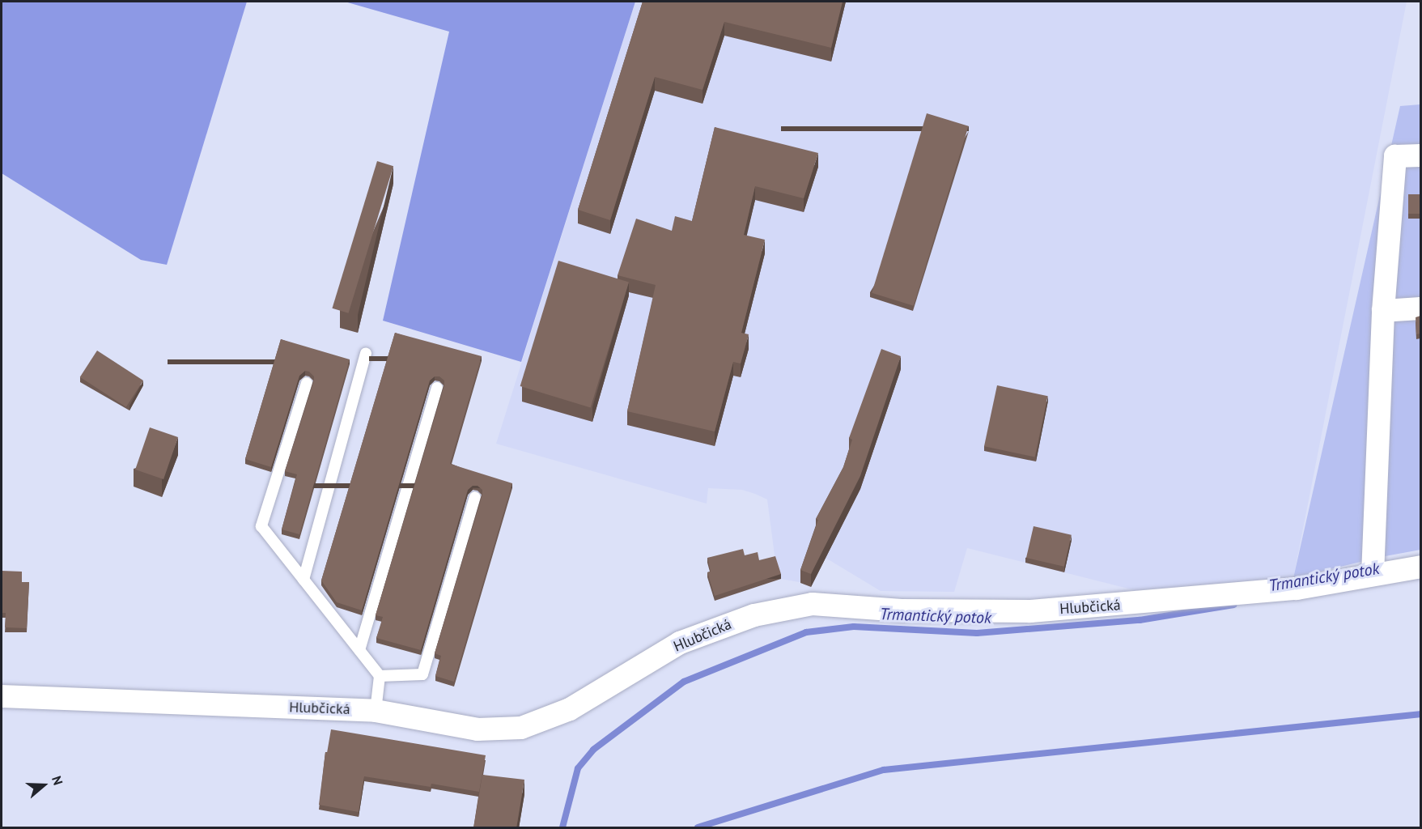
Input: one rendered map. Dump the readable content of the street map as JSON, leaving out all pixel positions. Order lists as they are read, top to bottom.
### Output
{
  "streets": {
    "street": ["Hlubčická"]
  },
  "water": ["Trmantický potok"],
  "north": "right"
}
